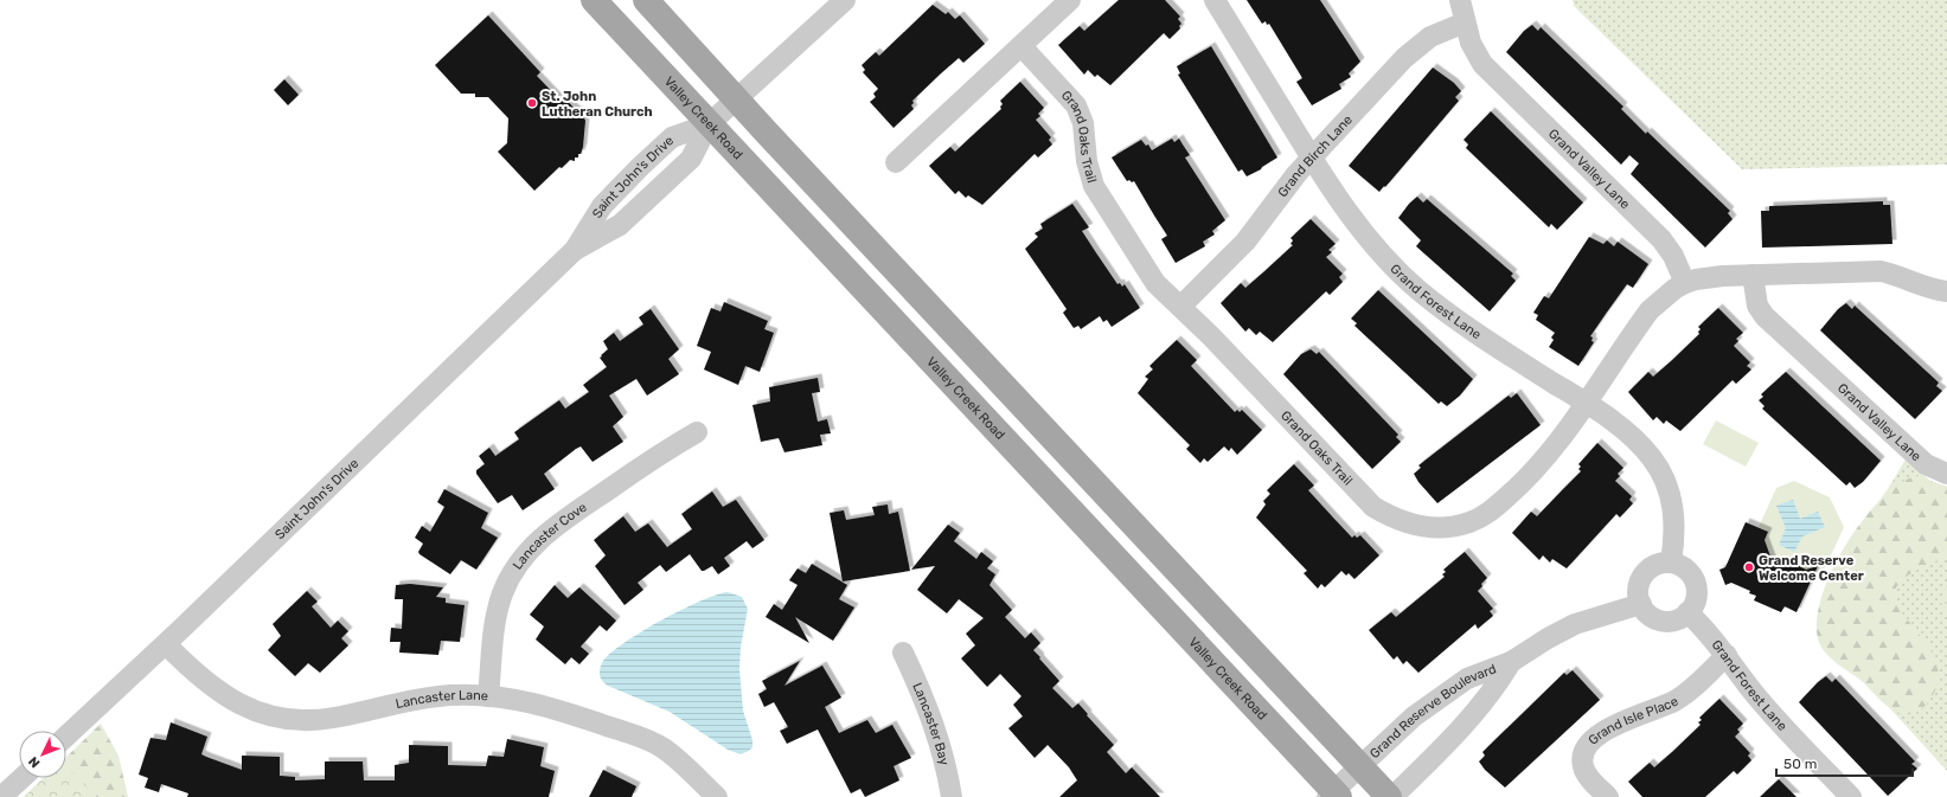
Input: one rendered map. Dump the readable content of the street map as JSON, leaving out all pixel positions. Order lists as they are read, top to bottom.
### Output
{
  "streets": {
    "main road": ["Valley Creek Road"],
    "street": [
      "Grand Oaks Trail",
      "Grand Birch Lane",
      "Grand Valley Lane",
      "Saint John's Drive",
      "Grand Forest Lane",
      "Lancaster Cove",
      "Lancaster Lane",
      "Grand Reserve Boulevard",
      "Grand Isle Place",
      "Lancaster Bay"
    ]
  },
  "crossings": [
    ["Valley Creek Road", "Saint John's Drive"],
    ["Valley Creek Road", "Grand Reserve Boulevard"],
    ["Grand Oaks Trail", "Grand Birch Lane"],
    ["Grand Oaks Trail", "Grand Valley Lane"],
    ["Grand Oaks Trail", "Grand Forest Lane"],
    ["Grand Birch Lane", "Grand Valley Lane"],
    ["Grand Birch Lane", "Grand Forest Lane"],
    ["Saint John's Drive", "Lancaster Lane"],
    ["Grand Forest Lane", "Grand Reserve Boulevard"],
    ["Grand Forest Lane", "Grand Isle Place"],
    ["Lancaster Cove", "Lancaster Lane"]
  ],
  "places": ["St. John Lutheran Church", "Grand Reserve Welcome Center"],
  "scale_bar": "50 m",
  "north": "bottom left"
}
